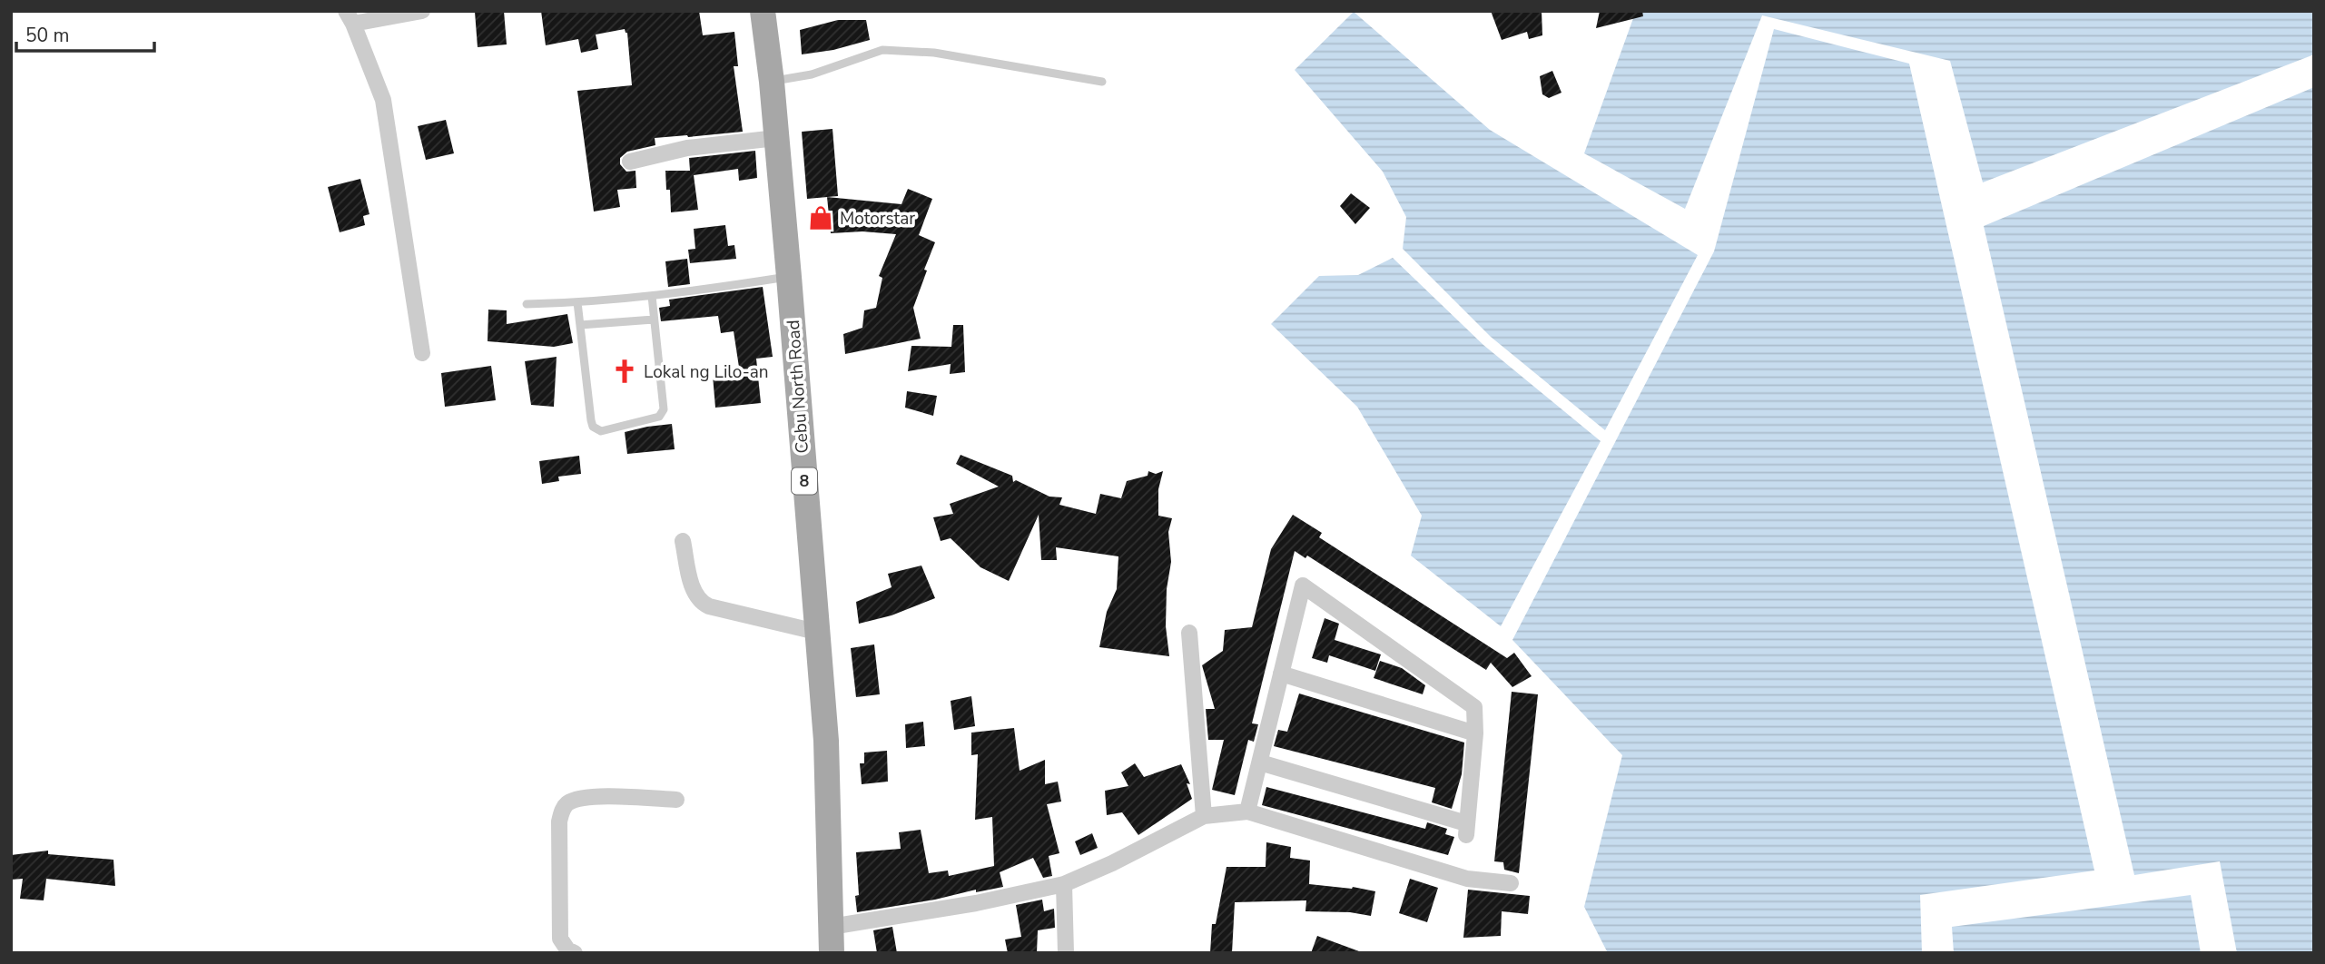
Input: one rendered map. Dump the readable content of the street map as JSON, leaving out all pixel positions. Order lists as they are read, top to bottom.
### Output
{
  "streets": {
    "main road": ["Cebu North Road", "8"]
  },
  "places": {
    "shop": ["Motorstar"],
    "church": ["Lokal ng Lilo-an"]
  },
  "scale_bar": "50 m"
}
